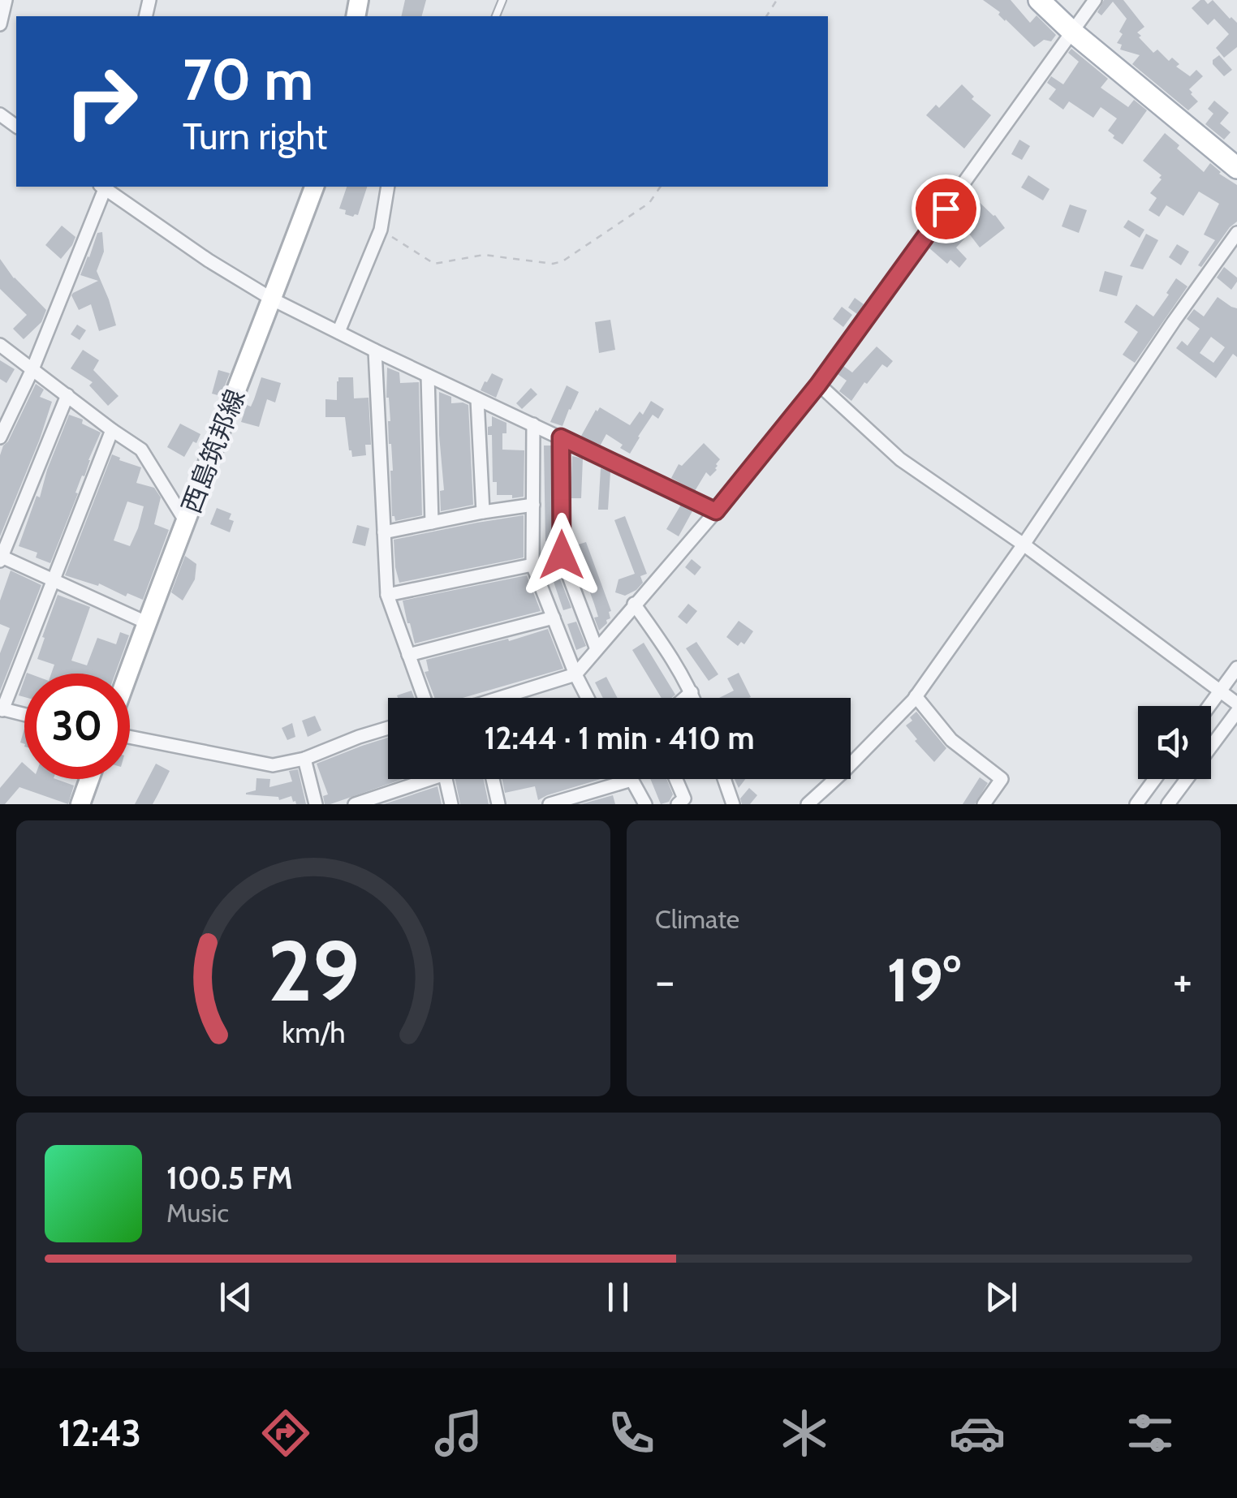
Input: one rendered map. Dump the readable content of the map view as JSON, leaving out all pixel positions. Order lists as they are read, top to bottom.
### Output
{
  "streets": {
    "main road": ["西島筑邦線"]
  },
  "page": {
    "turn": ["70 m", "Turn right"],
    "limit": "30",
    "trip": "12:44 · 1 min · 410 m",
    "tile": "Climate",
    "heat": ["−", "19°", "+"],
    "song": ["100.5 FM", "Music"],
    "tabs": "12:43",
    "gauge": ["29", "km/h"]
  }
}
